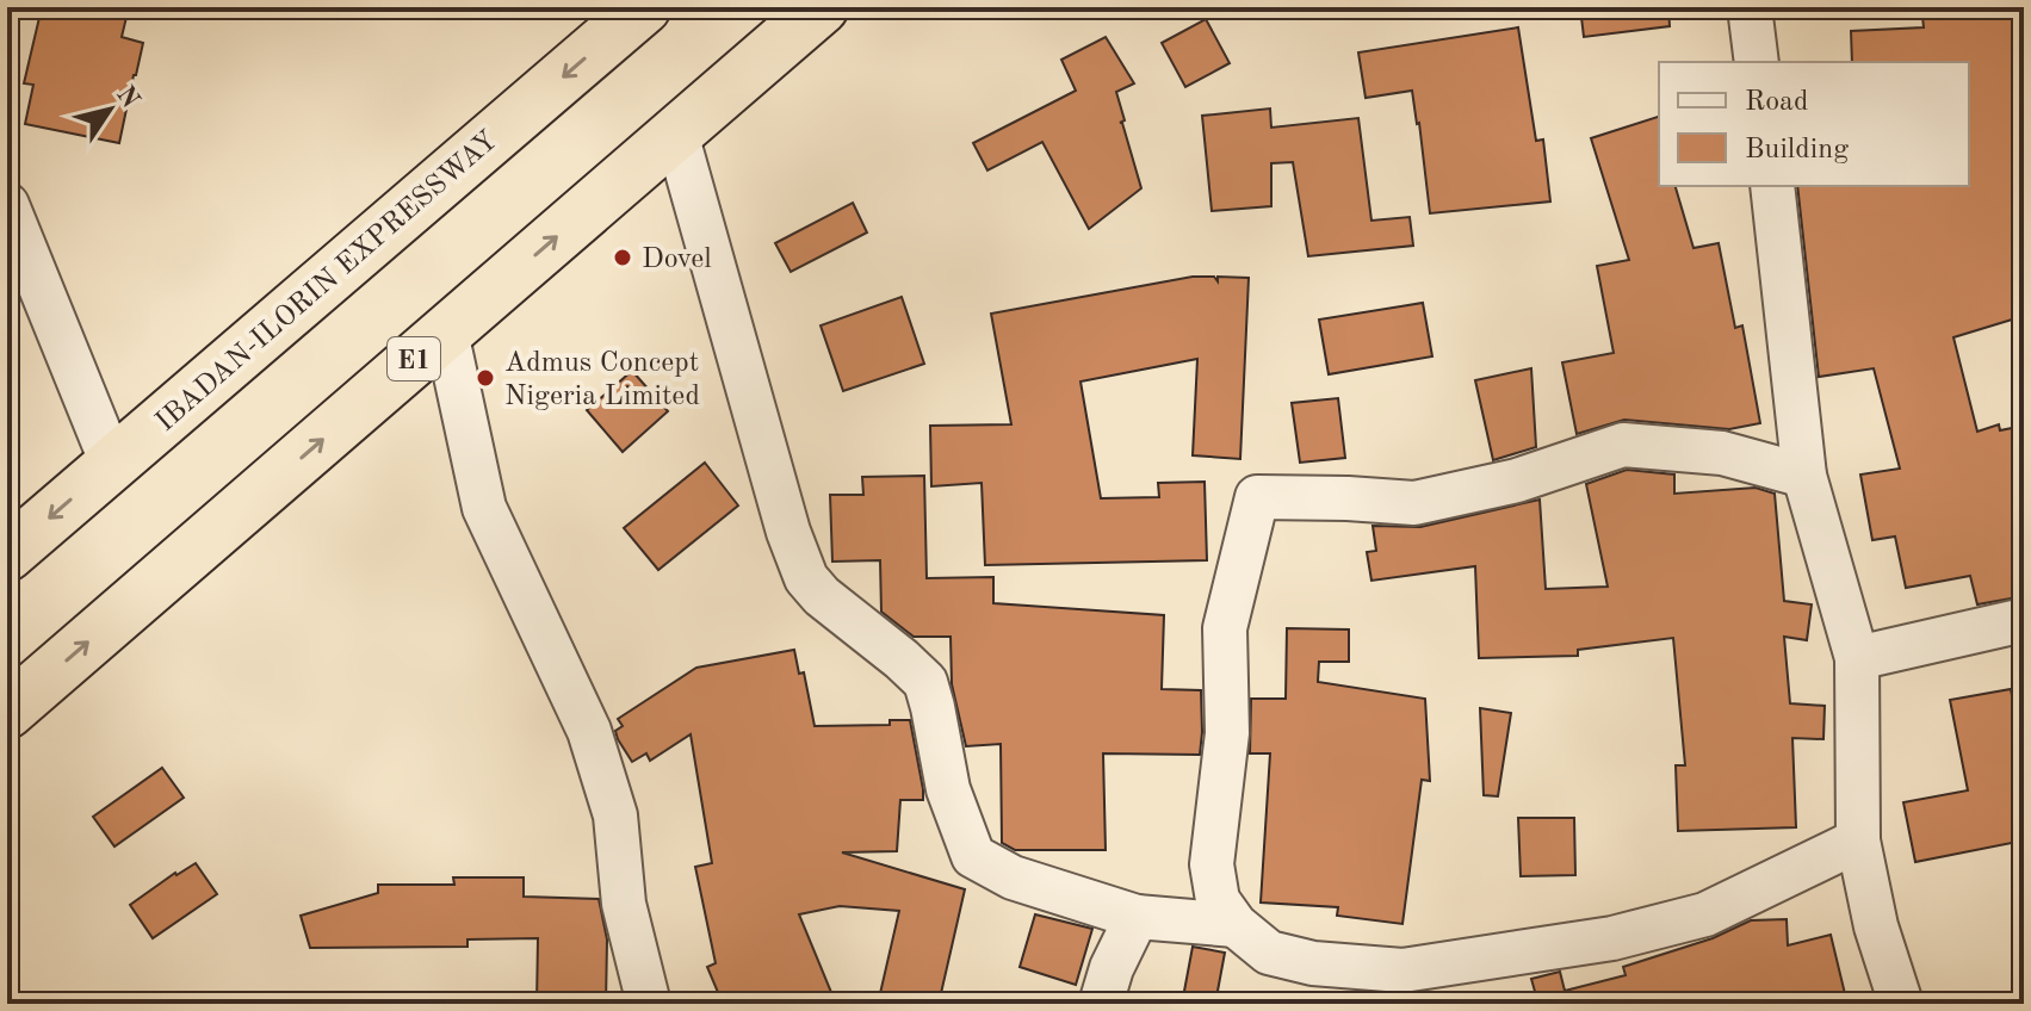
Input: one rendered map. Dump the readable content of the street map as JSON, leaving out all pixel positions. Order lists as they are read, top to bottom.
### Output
{
  "streets": {
    "highway": ["IBADAN-ILORIN EXPRESSWAY", "E1"]
  },
  "places": ["Dovel", "Admus Concept Nigeria Limited"],
  "legend": ["Road", "Building"],
  "north": "top right"
}
